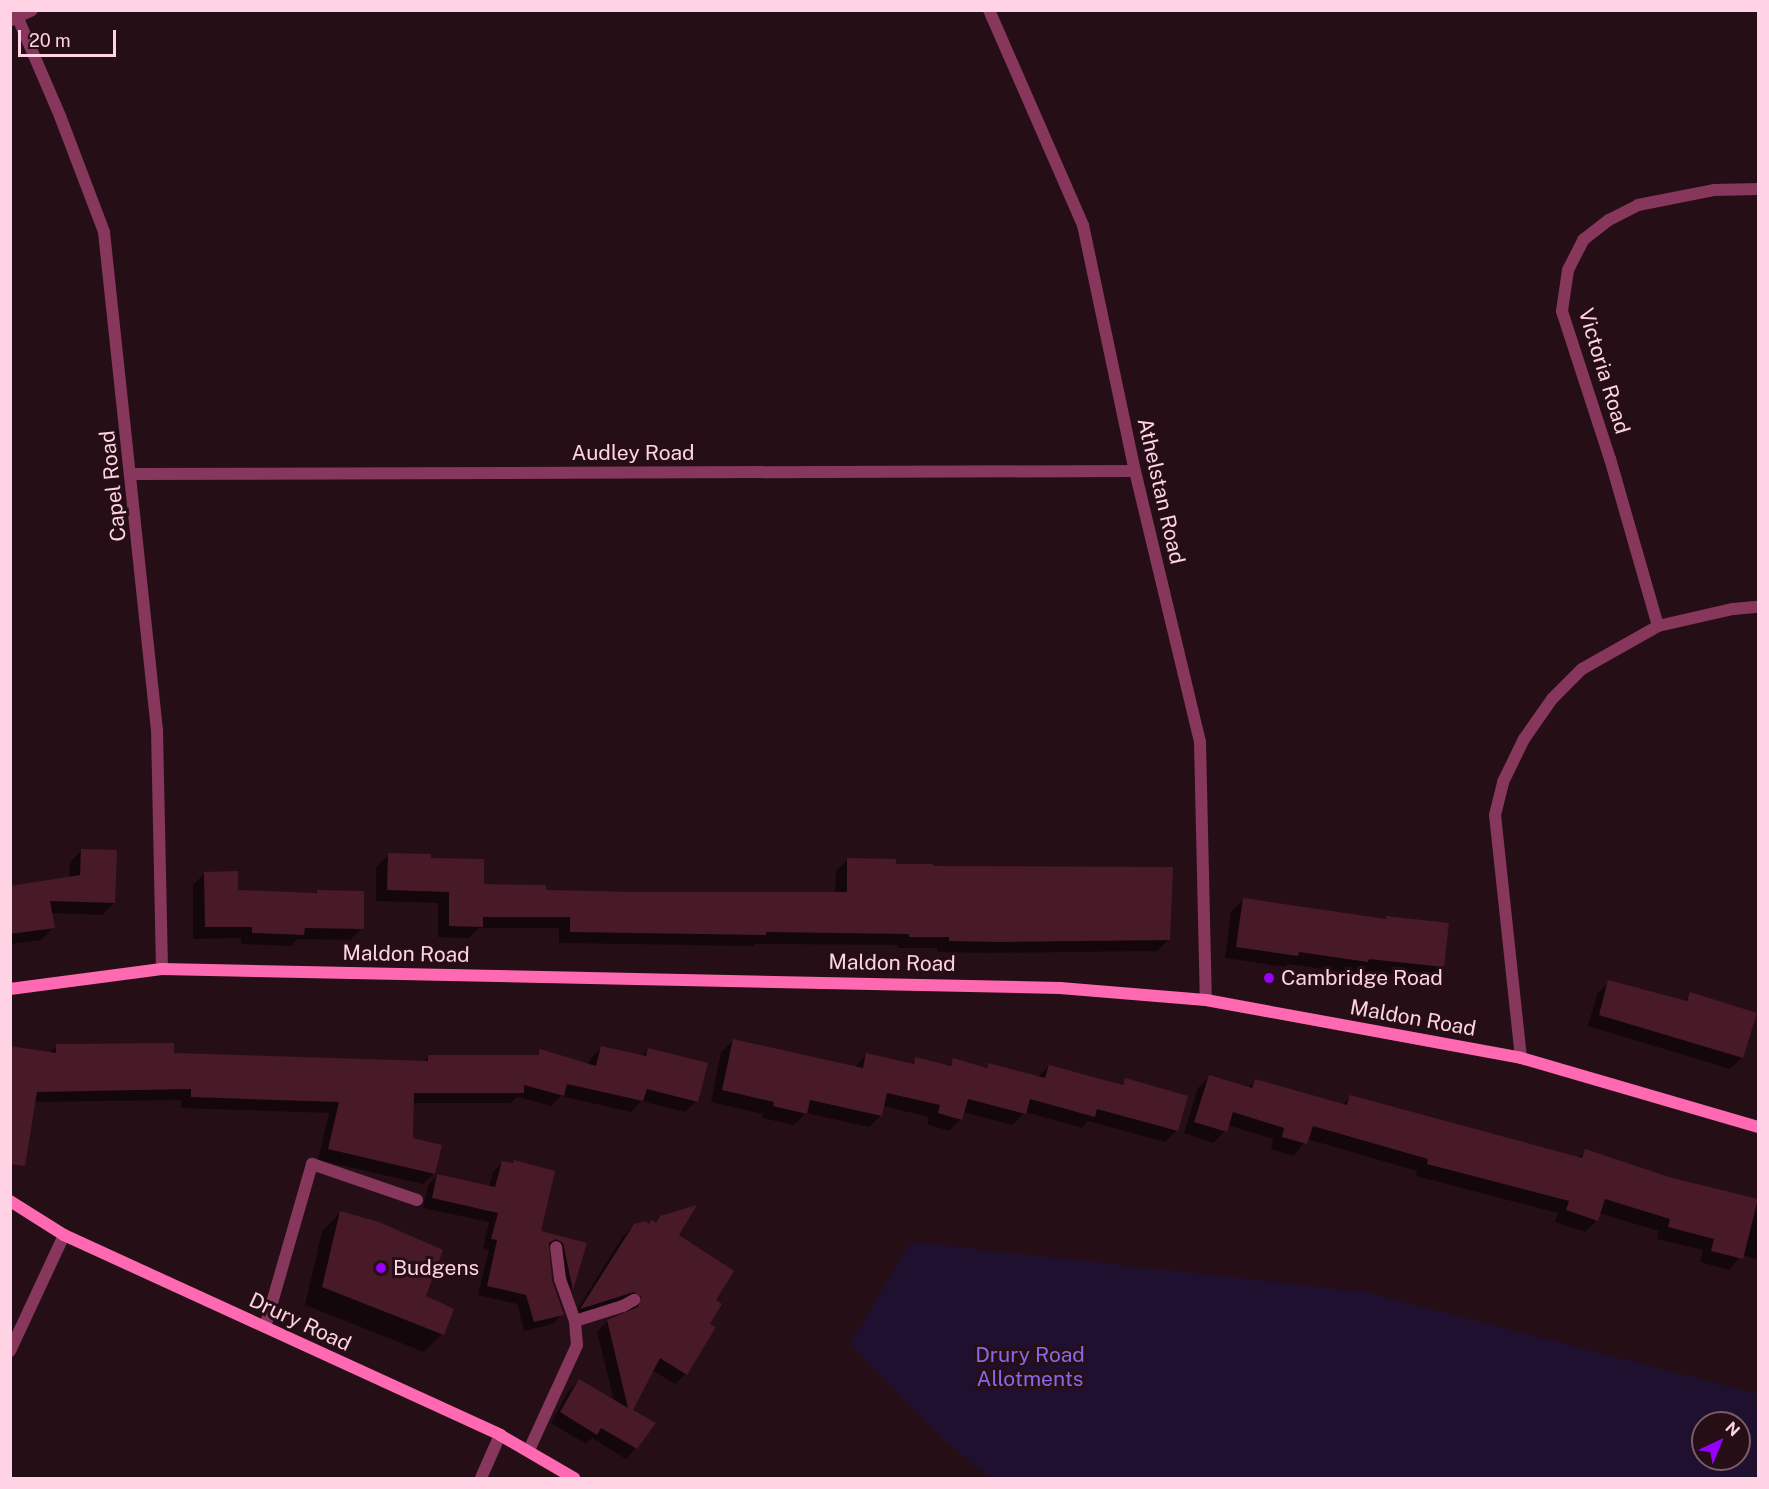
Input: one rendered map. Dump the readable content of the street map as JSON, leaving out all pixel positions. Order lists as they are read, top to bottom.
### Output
{
  "streets": {
    "main road": ["Maldon Road", "Drury Road"],
    "street": [
      "Victoria Road",
      "Audley Road",
      "Capel Road",
      "Athelstan Road"
    ]
  },
  "crossings": [
    ["Audley Road", "Capel Road"],
    ["Audley Road", "Athelstan Road"],
    ["Capel Road", "Maldon Road"],
    ["Athelstan Road", "Maldon Road"]
  ],
  "parks": ["Drury Road Allotments"],
  "places": ["Cambridge Road", "Budgens"],
  "scale_bar": "20 m",
  "north": "top right"
}
